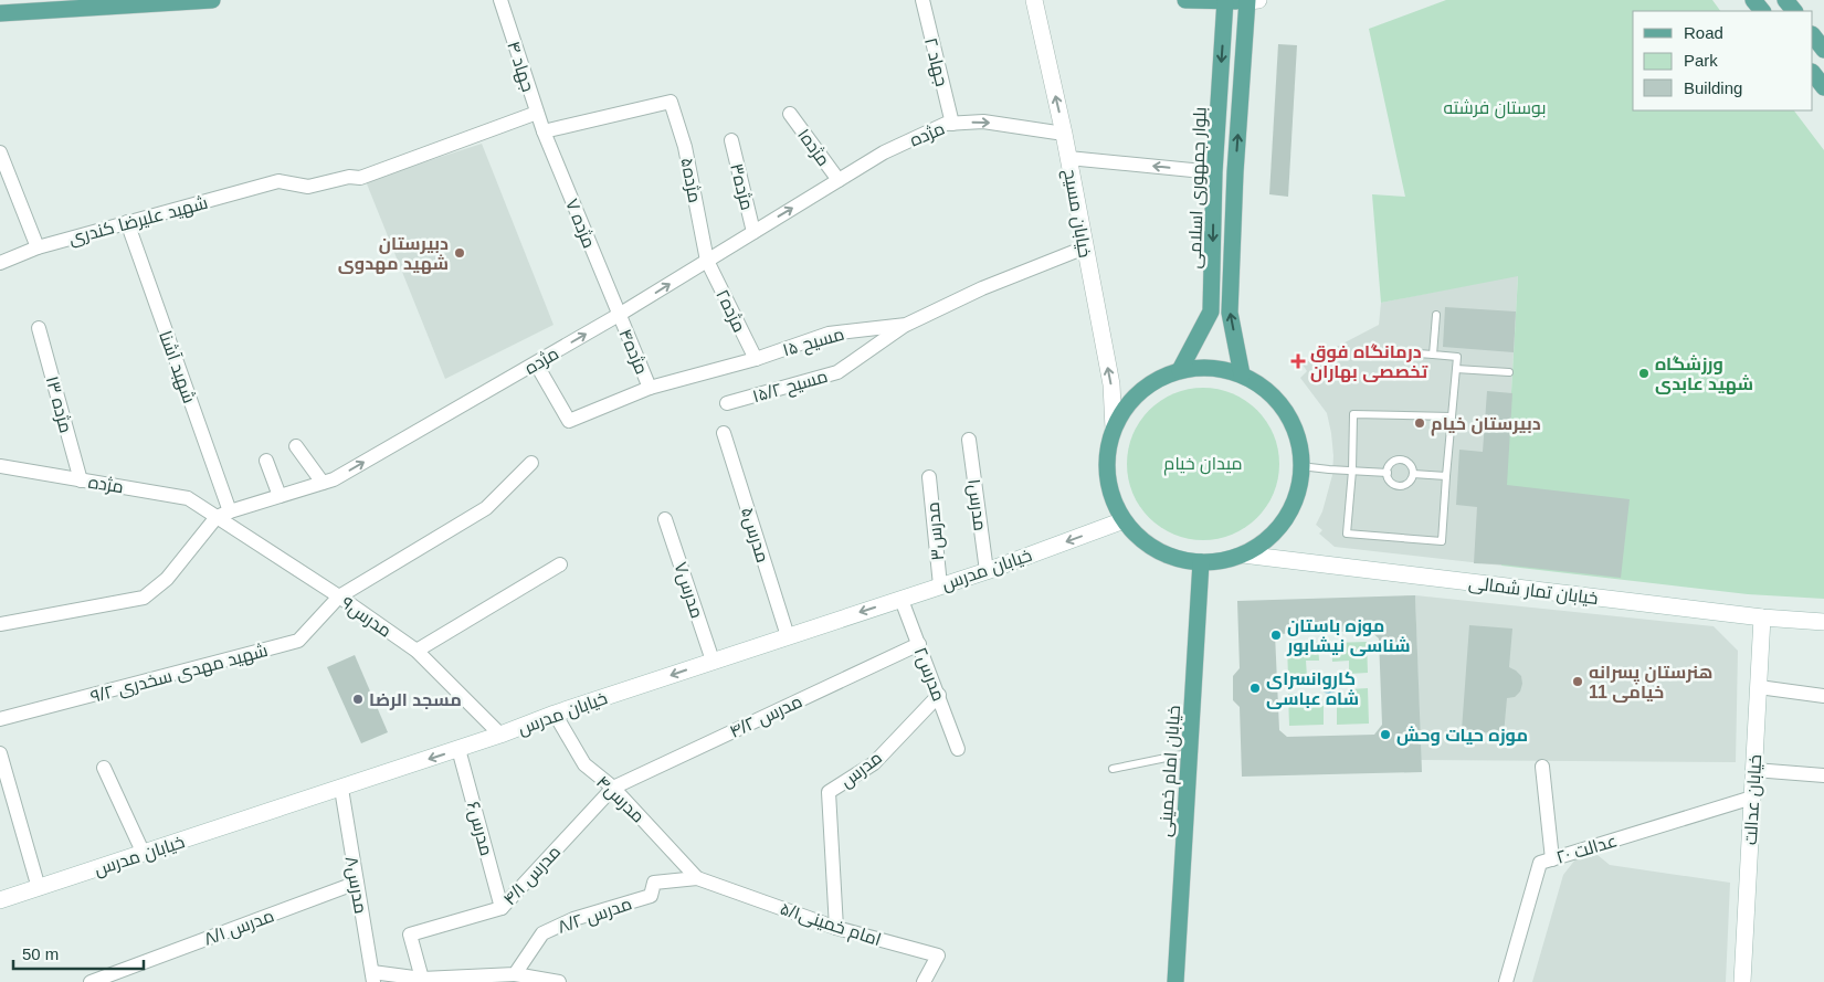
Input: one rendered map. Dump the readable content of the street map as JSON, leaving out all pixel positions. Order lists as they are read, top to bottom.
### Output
{
  "streets": {
    "main road": [
      "بلوار جمهوری اسلامی",
      "خیابان مسیح",
      "خیابان مدرس",
      "خیابان تمار شمالی",
      "خیابان امام خمینی",
      "خیابان عدالت"
    ],
    "street": [
      "جهاد ۲",
      "جهاد ۴",
      "مژده",
      "مژده۱",
      "مژده۵",
      "مژده۳",
      "شهید علیرضا کندری",
      "مژده ۷",
      "مژده۲",
      "مسیح ۱۵",
      "مژده۴",
      "شهبد آشنا",
      "مسیح ۱۵/۲",
      "مژده ۱۳",
      "مدرس۱",
      "مدرس۳",
      "مدرس۵",
      "مدرس۷",
      "مدرس۹",
      "شهید مهدی سخدری ۹/۲",
      "مدرس۲",
      "مدرس ۴/۲",
      "مدرس",
      "مدرس۴",
      "مدرس۶",
      "عدالت ۲۰",
      "مدرس ۴/۱",
      "مدرس۸",
      "مدرس ۸/۲",
      "امام خمینی۵/۱",
      "مدرس ۸/۱"
    ]
  },
  "crossings": [
    ["جهاد ۲", "مژده"],
    ["جهاد ۴", "مژده۵"],
    ["جهاد ۴", "شهید علیرضا کندری"],
    ["جهاد ۴", "مژده ۷"],
    ["مژده", "مژده۱"],
    ["مژده", "مژده۵"],
    ["مژده", "مژده۳"],
    ["مژده", "خیابان مسیح"],
    ["مژده", "مژده ۷"],
    ["مژده", "مژده۲"],
    ["مژده", "مسیح ۱۵"],
    ["مژده", "مژده۴"],
    ["مژده", "شهبد آشنا"],
    ["مژده", "مژده ۱۳"],
    ["مژده", "مدرس۹"],
    ["مژده۵", "مژده ۷"],
    ["مژده۵", "مژده۲"],
    ["بلوار جمهوری اسلامی", "خیابان مسیح"],
    ["بلوار جمهوری اسلامی", "خیابان مدرس"],
    ["بلوار جمهوری اسلامی", "خیابان تمار شمالی"],
    ["بلوار جمهوری اسلامی", "خیابان امام خمینی"],
    ["خیابان مسیح", "مسیح ۱۵"],
    ["خیابان مسیح", "خیابان مدرس"],
    ["خیابان مسیح", "خیابان تمار شمالی"],
    ["خیابان مسیح", "خیابان امام خمینی"],
    ["شهید علیرضا کندری", "شهبد آشنا"],
    ["مژده ۷", "مژده۴"],
    ["مژده۲", "مسیح ۱۵"],
    ["مسیح ۱۵", "مژده۴"],
    ["مسیح ۱۵", "مسیح ۱۵/۲"],
    ["مدرس۱", "خیابان مدرس"],
    ["مدرس۳", "خیابان مدرس"],
    ["مدرس۵", "خیابان مدرس"],
    ["خیابان مدرس", "مدرس۷"],
    ["خیابان مدرس", "خیابان تمار شمالی"],
    ["خیابان مدرس", "مدرس۹"],
    ["خیابان مدرس", "مدرس۲"],
    ["خیابان مدرس", "خیابان امام خمینی"],
    ["خیابان مدرس", "مدرس۴"],
    ["خیابان مدرس", "مدرس۶"],
    ["خیابان مدرس", "مدرس۸"],
    ["خیابان تمار شمالی", "خیابان امام خمینی"],
    ["خیابان تمار شمالی", "خیابان عدالت"],
    ["مدرس۹", "شهید مهدی سخدری ۹/۲"],
    ["مدرس۲", "مدرس ۴/۲"],
    ["مدرس۲", "مدرس"],
    ["مدرس ۴/۲", "مدرس۴"],
    ["مدرس ۴/۲", "مدرس ۴/۱"],
    ["مدرس", "امام خمینی۵/۱"],
    ["مدرس۴", "مدرس ۴/۱"],
    ["مدرس۴", "مدرس ۸/۲"],
    ["مدرس۴", "امام خمینی۵/۱"],
    ["خیابان عدالت", "عدالت ۲۰"],
    ["مدرس۶", "مدرس ۴/۱"],
    ["مدرس۸", "مدرس ۸/۱"],
    ["مدرس ۸/۲", "امام خمینی۵/۱"]
  ],
  "one_way": ["مژده", "خیابان مدرس"],
  "parks": ["بوستان فرشته", "میدان خیام"],
  "places": {
    "other": [
      "دبیرستان شهید مهدوی",
      "ورزشگاه شهید عابدی",
      "دبیرستان خیام",
      "موزه باستان شناسی نیشابور",
      "هنرستان پسرانه خیامی 11",
      "کاروانسرای شاه عباسی",
      "مسجد الرضا",
      "موزه حیات وحش"
    ],
    "health": ["درمانگاه فوق تخصصی بهاران"]
  },
  "legend": ["Road", "Park", "Building"],
  "scale_bar": "50 m"
}
